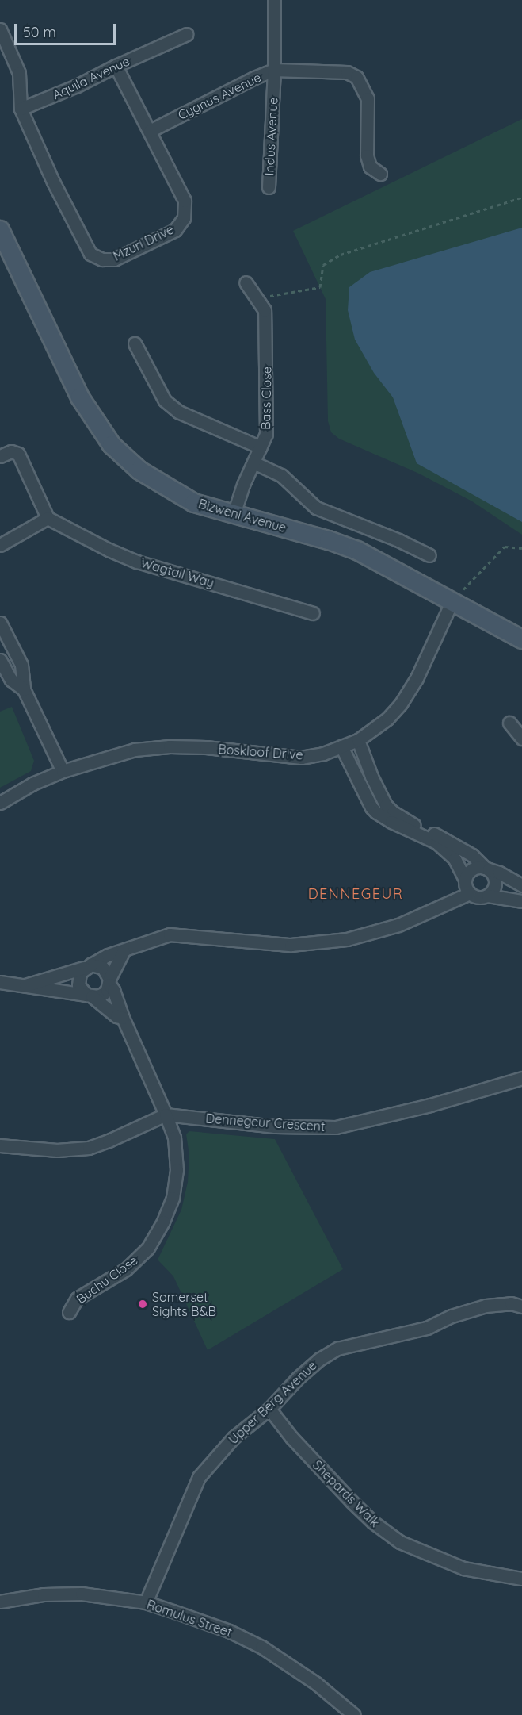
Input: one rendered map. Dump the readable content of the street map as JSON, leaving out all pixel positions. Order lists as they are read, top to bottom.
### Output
{
  "streets": {
    "street": [
      "Aquila Avenue",
      "Cygnus Avenue",
      "Indus Avenue",
      "Mzuri Drive",
      "Bass Close",
      "Bizweni Avenue",
      "Wagtail Way",
      "Boskloof Drive",
      "Dennegeur Crescent",
      "Buchu Close",
      "Upper Berg Avenue",
      "Shepards Walk",
      "Romulus Street"
    ]
  },
  "crossings": [
    ["Aquila Avenue", "Mzuri Drive"],
    ["Cygnus Avenue", "Indus Avenue"],
    ["Cygnus Avenue", "Mzuri Drive"],
    ["Bass Close", "Bizweni Avenue"],
    ["Bizweni Avenue", "Boskloof Drive"],
    ["Dennegeur Crescent", "Buchu Close"],
    ["Upper Berg Avenue", "Shepards Walk"],
    ["Upper Berg Avenue", "Romulus Street"]
  ],
  "districts": ["DENNEGEUR"],
  "places": ["Somerset Sights B&B"],
  "scale_bar": "50 m"
}
